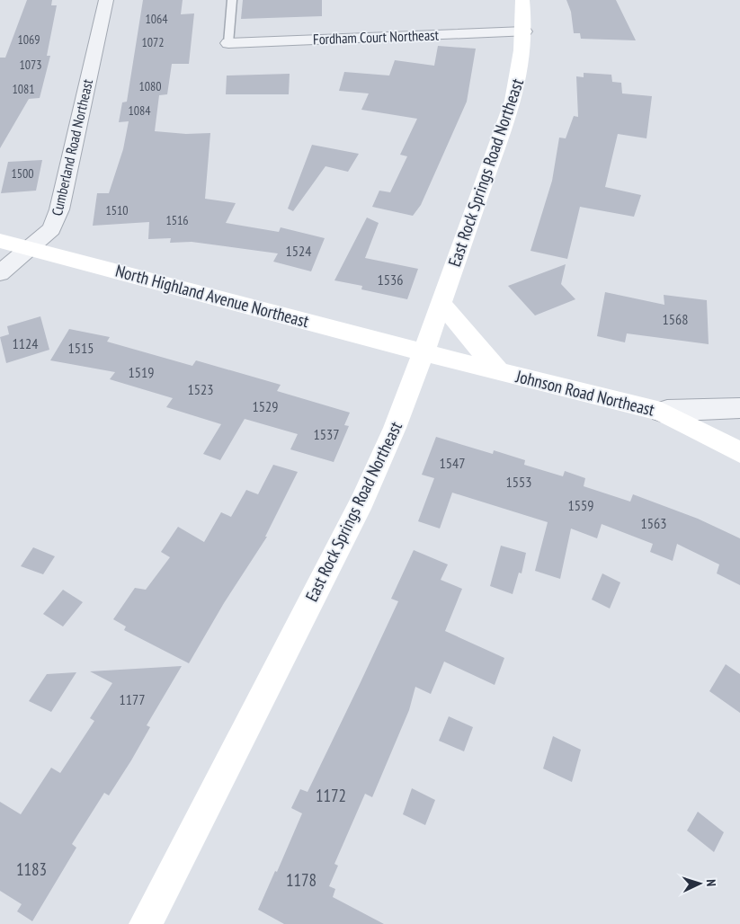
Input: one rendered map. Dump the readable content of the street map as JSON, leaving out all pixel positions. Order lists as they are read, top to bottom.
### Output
{
  "streets": {
    "street": [
      "Fordham Court Northeast",
      "Cumberland Road Northeast",
      "East Rock Springs Road Northeast",
      "North Highland Avenue Northeast",
      "Johnson Road Northeast"
    ]
  },
  "crossings": [
    ["Fordham Court Northeast", "East Rock Springs Road Northeast"],
    ["Cumberland Road Northeast", "North Highland Avenue Northeast"],
    ["East Rock Springs Road Northeast", "North Highland Avenue Northeast"],
    ["East Rock Springs Road Northeast", "Johnson Road Northeast"],
    ["North Highland Avenue Northeast", "Johnson Road Northeast"]
  ],
  "house_numbers": [
    "1064",
    "1069",
    "1072",
    "1073",
    "1080",
    "1081",
    "1084",
    "1500",
    "1510",
    "1516",
    "1524",
    "1536",
    "1568",
    "1124",
    "1515",
    "1519",
    "1523",
    "1529",
    "1537",
    "1547",
    "1553",
    "1559",
    "1563",
    "1177",
    "1172",
    "1183",
    "1178"
  ],
  "north": "right"
}
